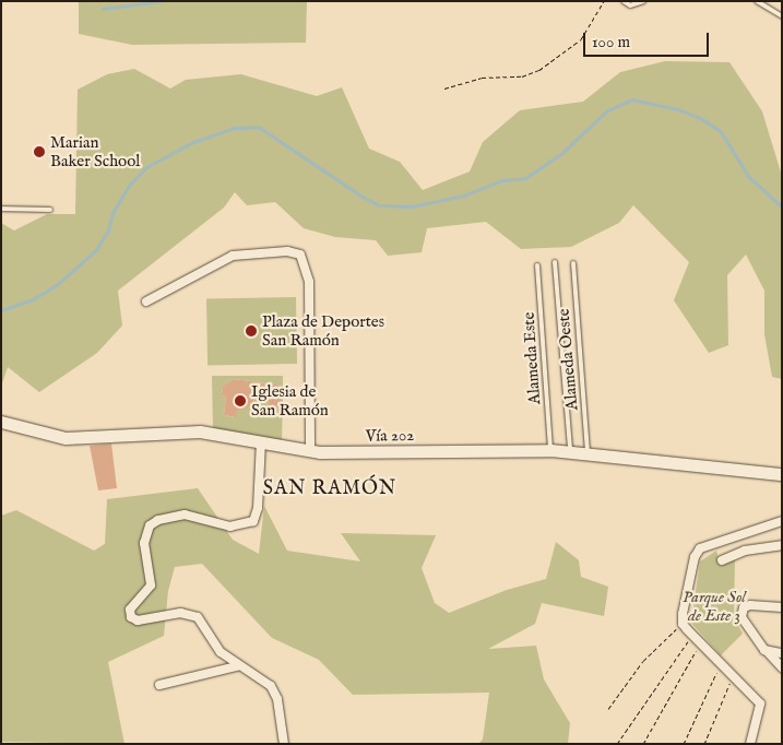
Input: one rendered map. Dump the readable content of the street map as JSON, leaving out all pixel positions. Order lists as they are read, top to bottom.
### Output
{
  "streets": {
    "main road": ["Vía 202"],
    "lane": ["Alameda Este", "Alameda Oeste"]
  },
  "crossings": [
    ["Alameda Este", "Vía 202"],
    ["Alameda Oeste", "Vía 202"]
  ],
  "districts": ["SAN RAMÓN"],
  "parks": ["Parque Sol de Este 3"],
  "places": ["Marian Baker School", "Plaza de Deportes San Ramón", "Iglesia de San Ramón"],
  "scale_bar": "100 m"
}
